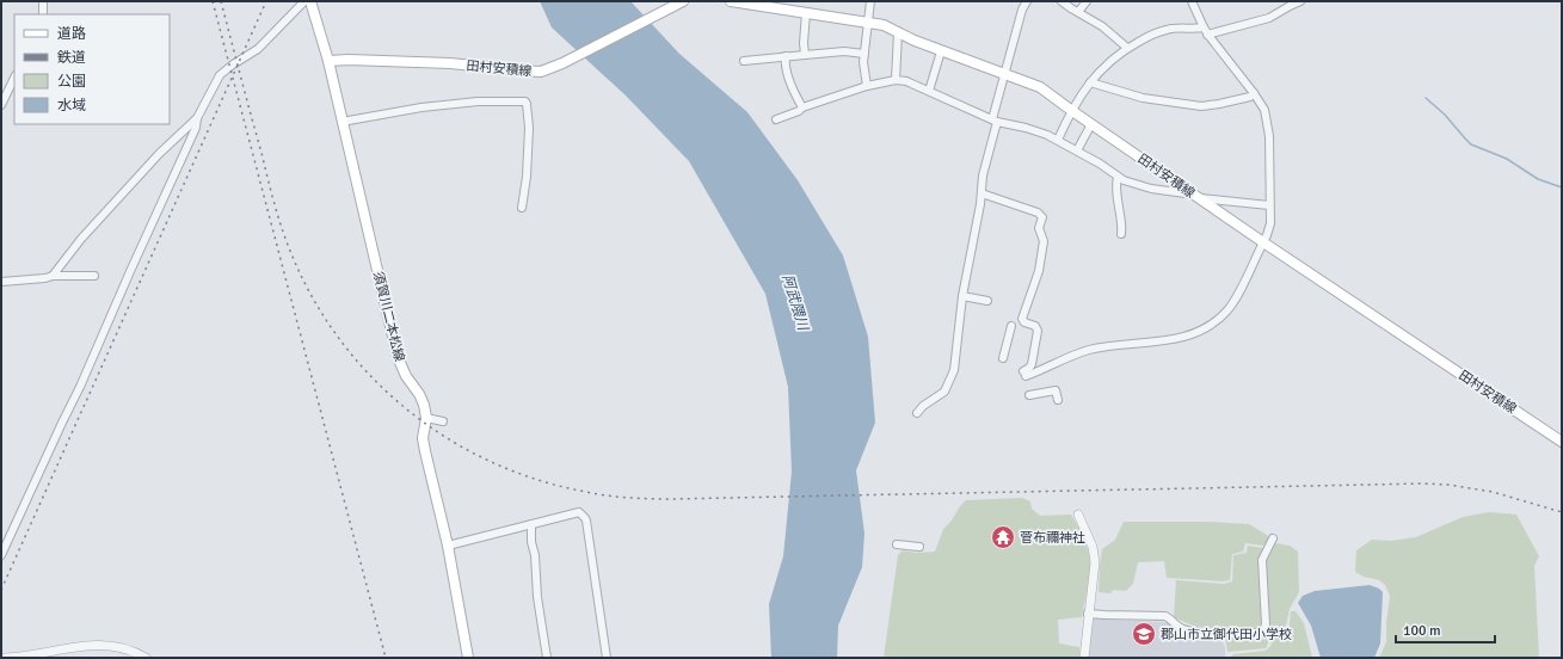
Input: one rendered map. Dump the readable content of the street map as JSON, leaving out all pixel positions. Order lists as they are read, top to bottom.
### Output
{
  "streets": {
    "main road": ["田村安積線", "須賀川二本松線"]
  },
  "crossings": [
    ["田村安積線", "須賀川二本松線"]
  ],
  "water": ["阿武隈川"],
  "places": {
    "temple": ["菅布禰神社"],
    "school or university": ["郡山市立御代田小学校"]
  },
  "legend": [
    "道路",
    "鉄道",
    "公園",
    "水域"
  ],
  "scale_bar": "100 m"
}
